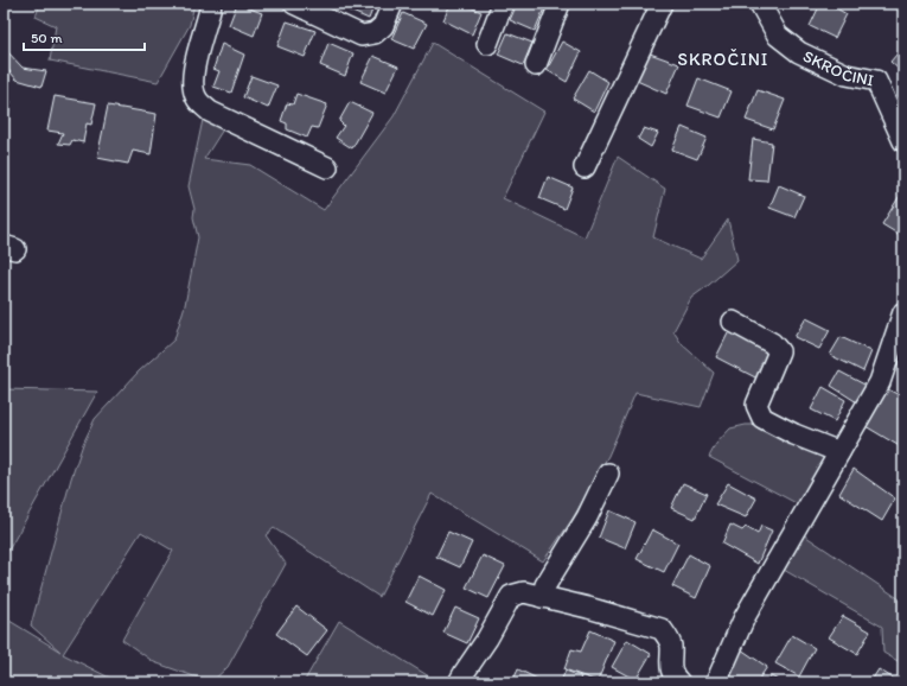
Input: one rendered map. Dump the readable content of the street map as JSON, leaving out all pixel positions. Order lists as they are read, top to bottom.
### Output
{
  "streets": {
    "street": ["SKROČINI"]
  },
  "districts": ["SKROČINI"],
  "scale_bar": "50 m"
}
